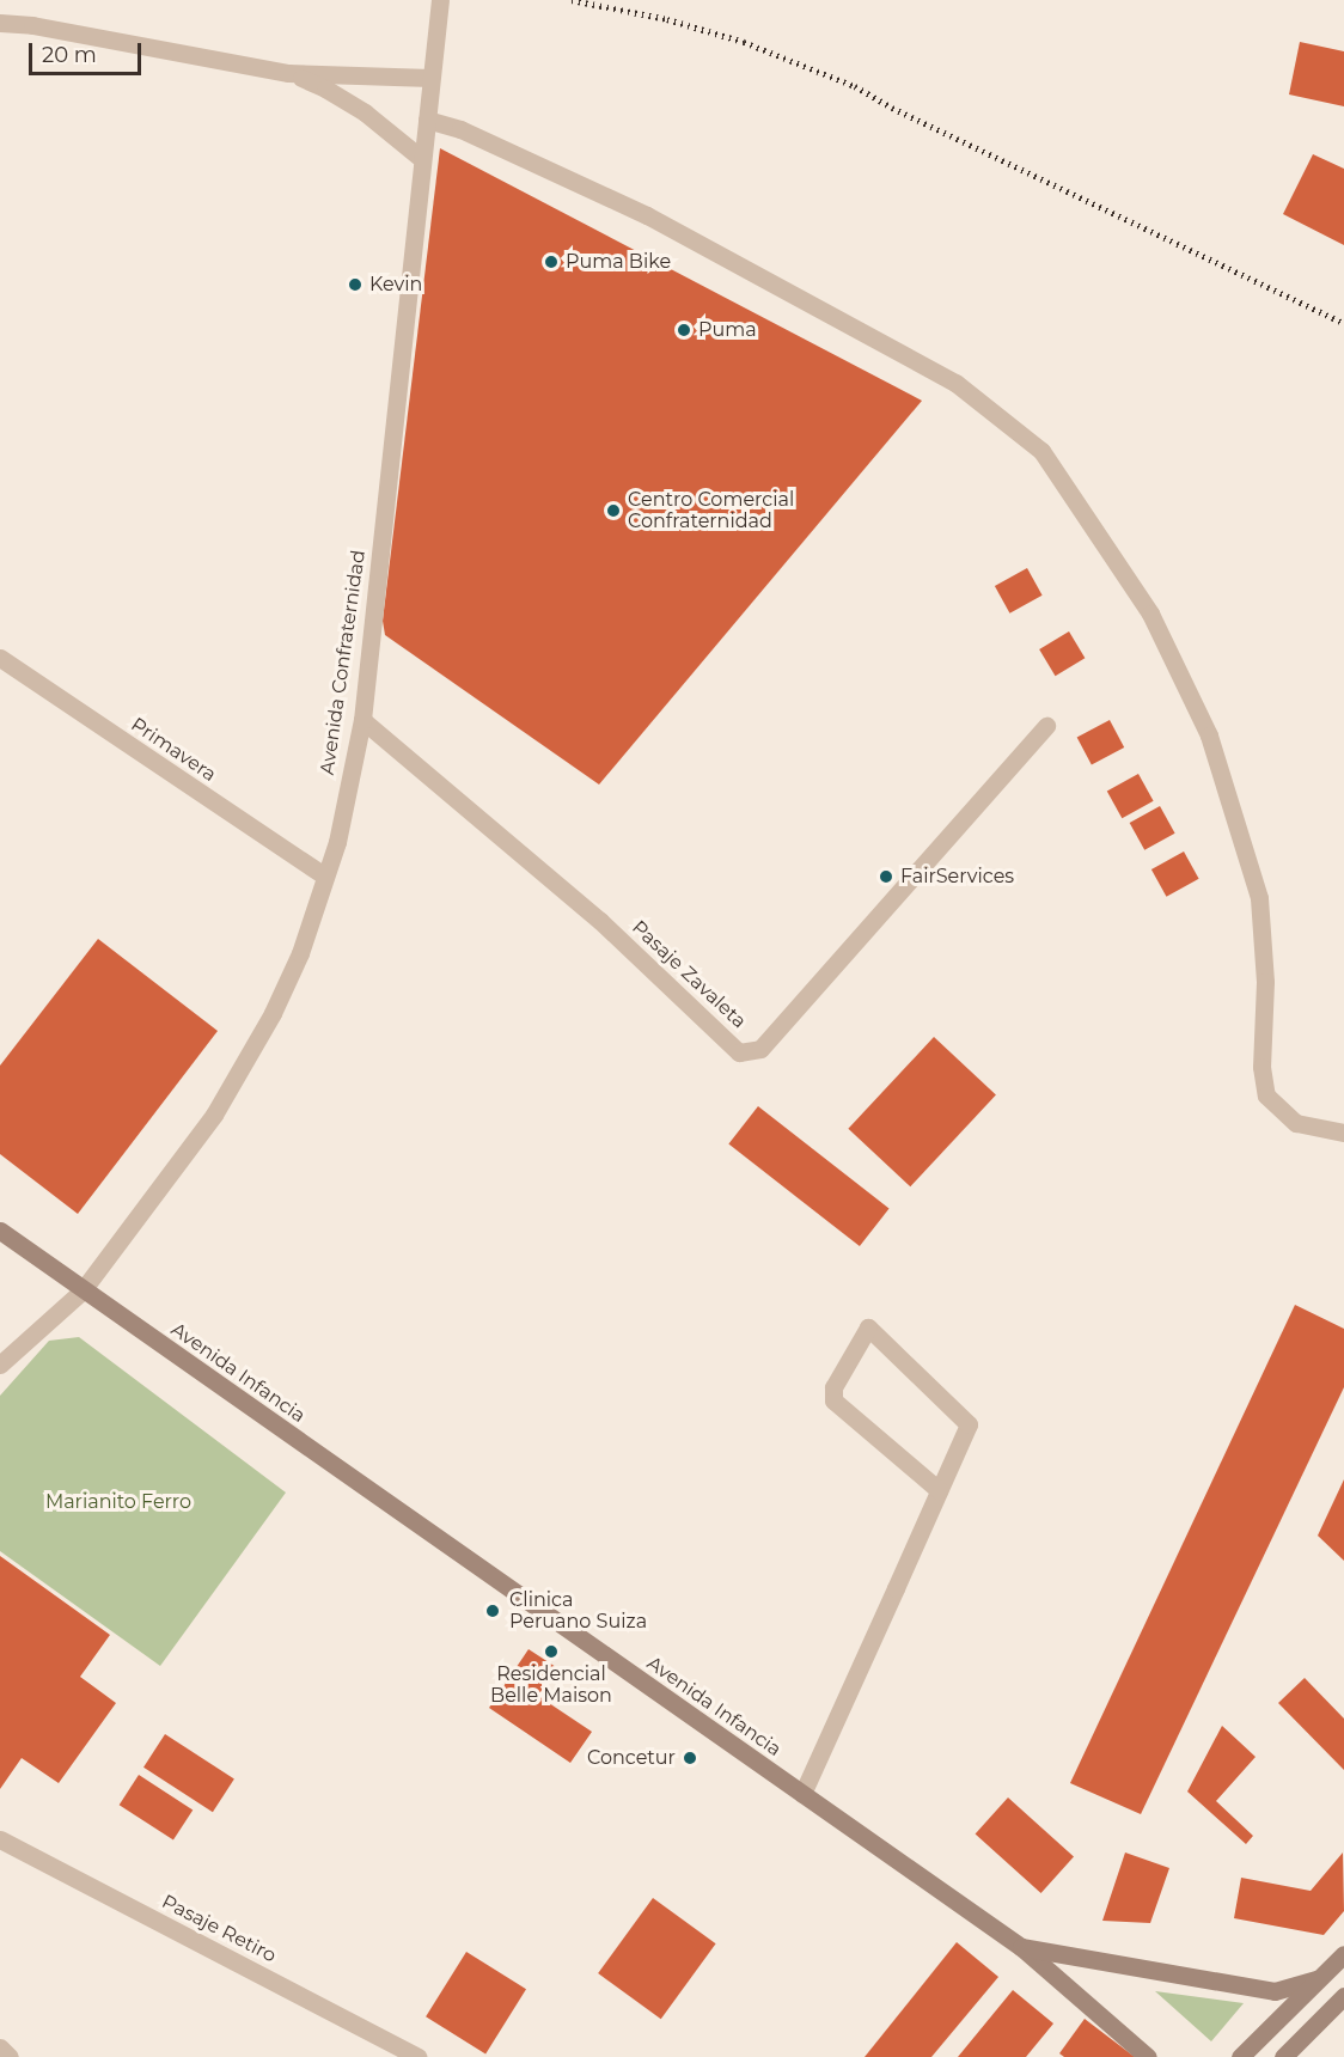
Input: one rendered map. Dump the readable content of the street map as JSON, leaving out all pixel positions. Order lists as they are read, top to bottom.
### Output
{
  "streets": {
    "main road": ["Avenida Infancia"],
    "street": [
      "Avenida Confraternidad",
      "Primavera",
      "Pasaje Zavaleta",
      "Pasaje Retiro"
    ]
  },
  "crossings": [
    ["Avenida Confraternidad", "Primavera"],
    ["Avenida Confraternidad", "Pasaje Zavaleta"],
    ["Avenida Confraternidad", "Avenida Infancia"]
  ],
  "parks": ["Marianito Ferro"],
  "places": [
    "Puma Bike",
    "Kevin",
    "Puma",
    "Centro Comercial Confraternidad",
    "FairServices",
    "Clinica Peruano Suiza",
    "Residencial Belle Maison",
    "Concetur"
  ],
  "scale_bar": "20 m"
}
